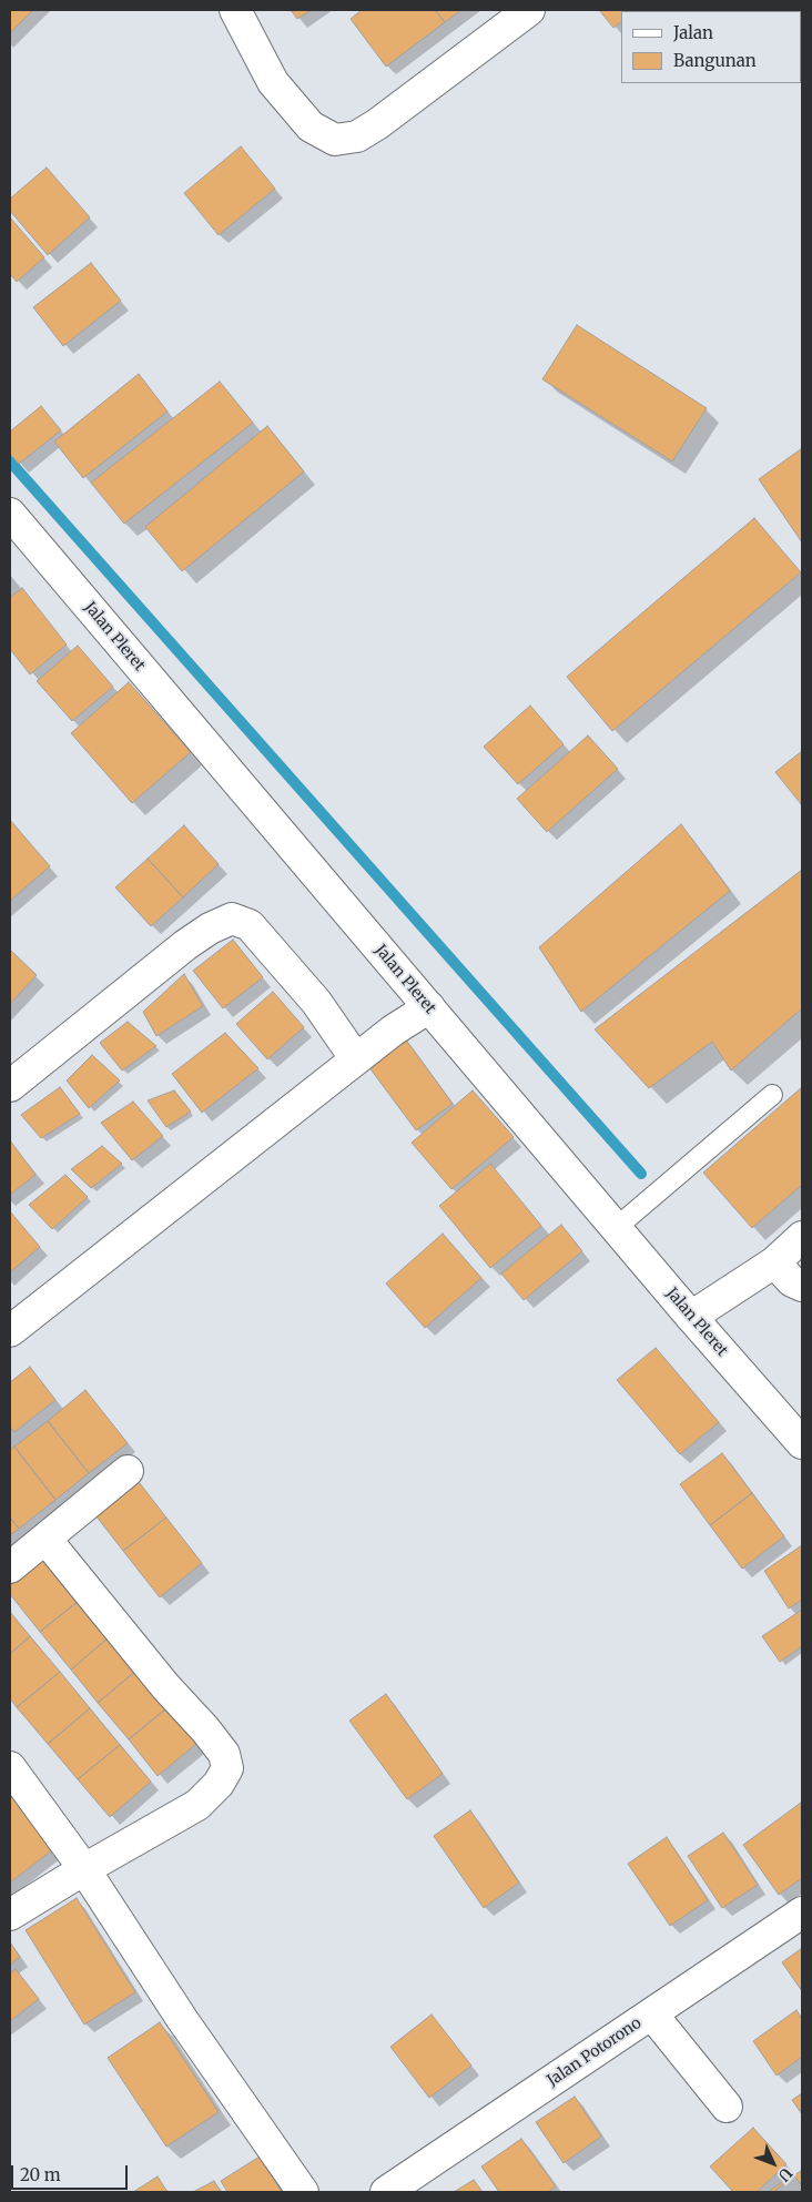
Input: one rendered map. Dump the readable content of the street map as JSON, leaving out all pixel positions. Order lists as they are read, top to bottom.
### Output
{
  "streets": {
    "street": ["Jalan Pleret", "Jalan Potorono"]
  },
  "legend": ["Jalan", "Bangunan"],
  "scale_bar": "20 m",
  "north": "bottom right"
}
